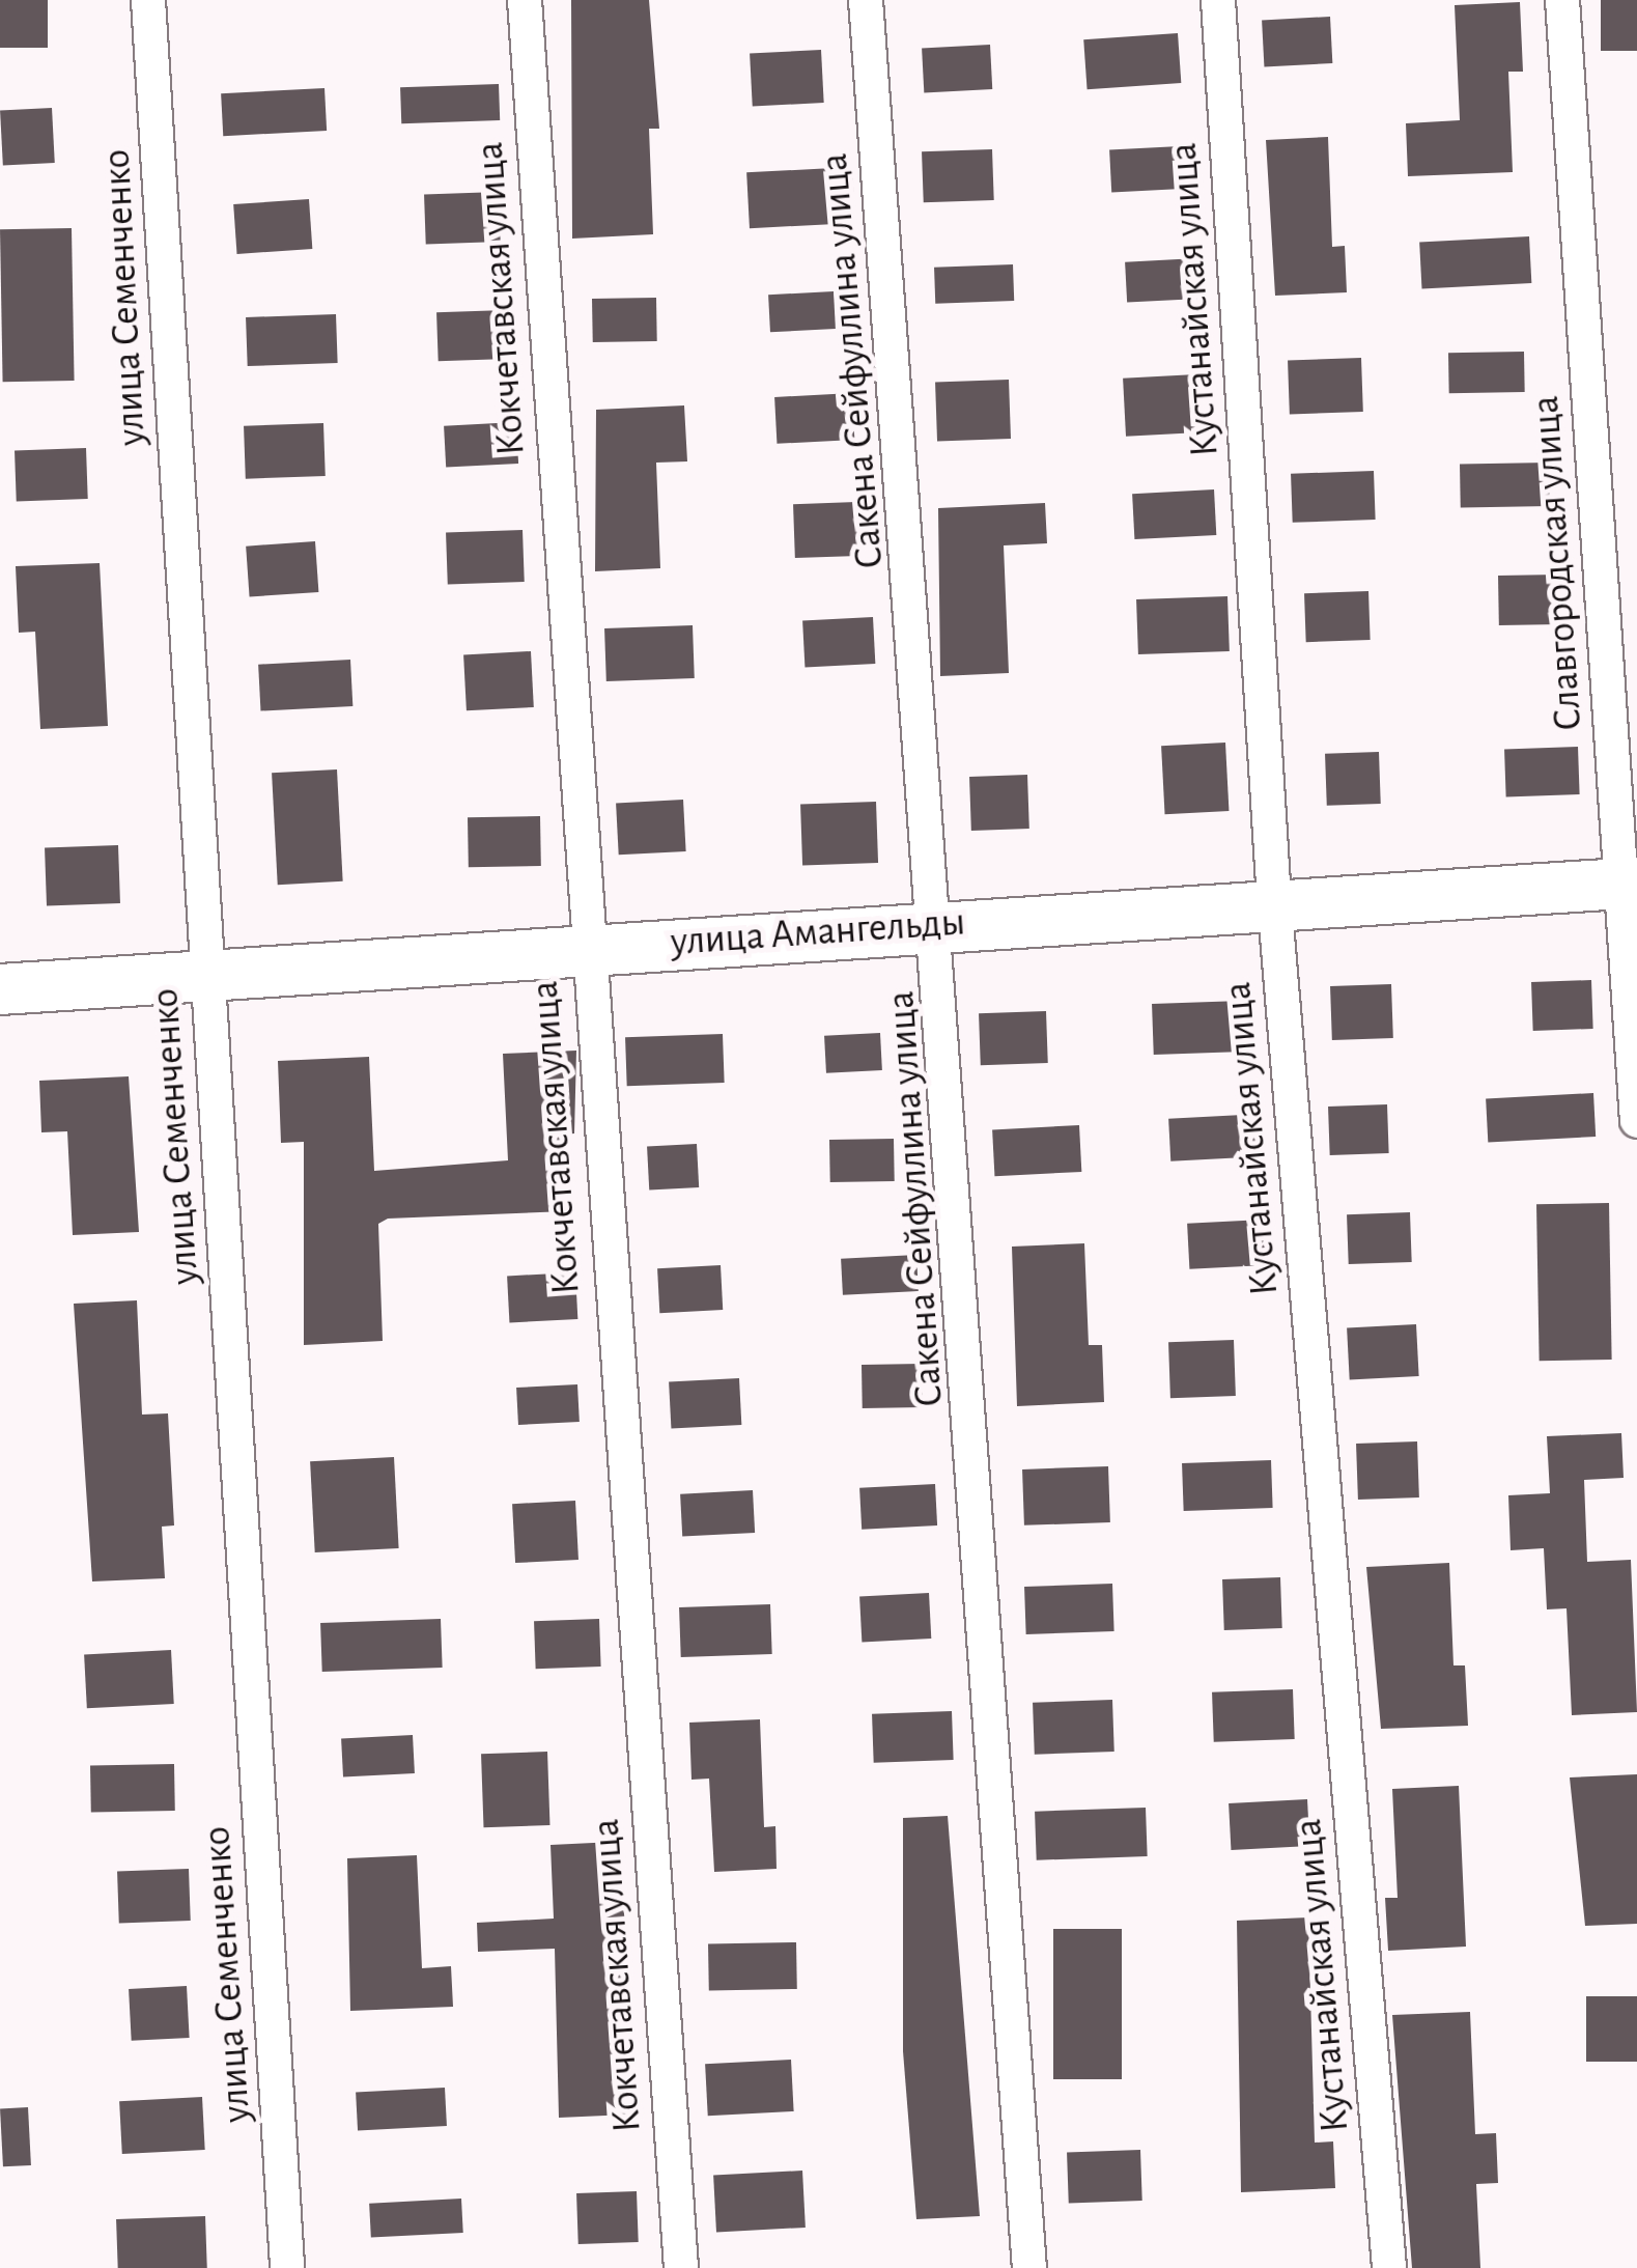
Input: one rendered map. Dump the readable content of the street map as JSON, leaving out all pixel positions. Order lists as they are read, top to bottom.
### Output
{
  "streets": {
    "main road": ["улица Амангельды"],
    "street": [
      "улица Семенченко",
      "Кокчетавская улица",
      "Кустанайская улица",
      "Сакена Сейфуллина улица",
      "Славгородская улица"
    ]
  },
  "crossings": [
    ["улица Семенченко", "улица Амангельды"],
    ["Кокчетавская улица", "улица Амангельды"],
    ["Кустанайская улица", "улица Амангельды"],
    ["Сакена Сейфуллина улица", "улица Амангельды"],
    ["Славгородская улица", "улица Амангельды"]
  ]
}
